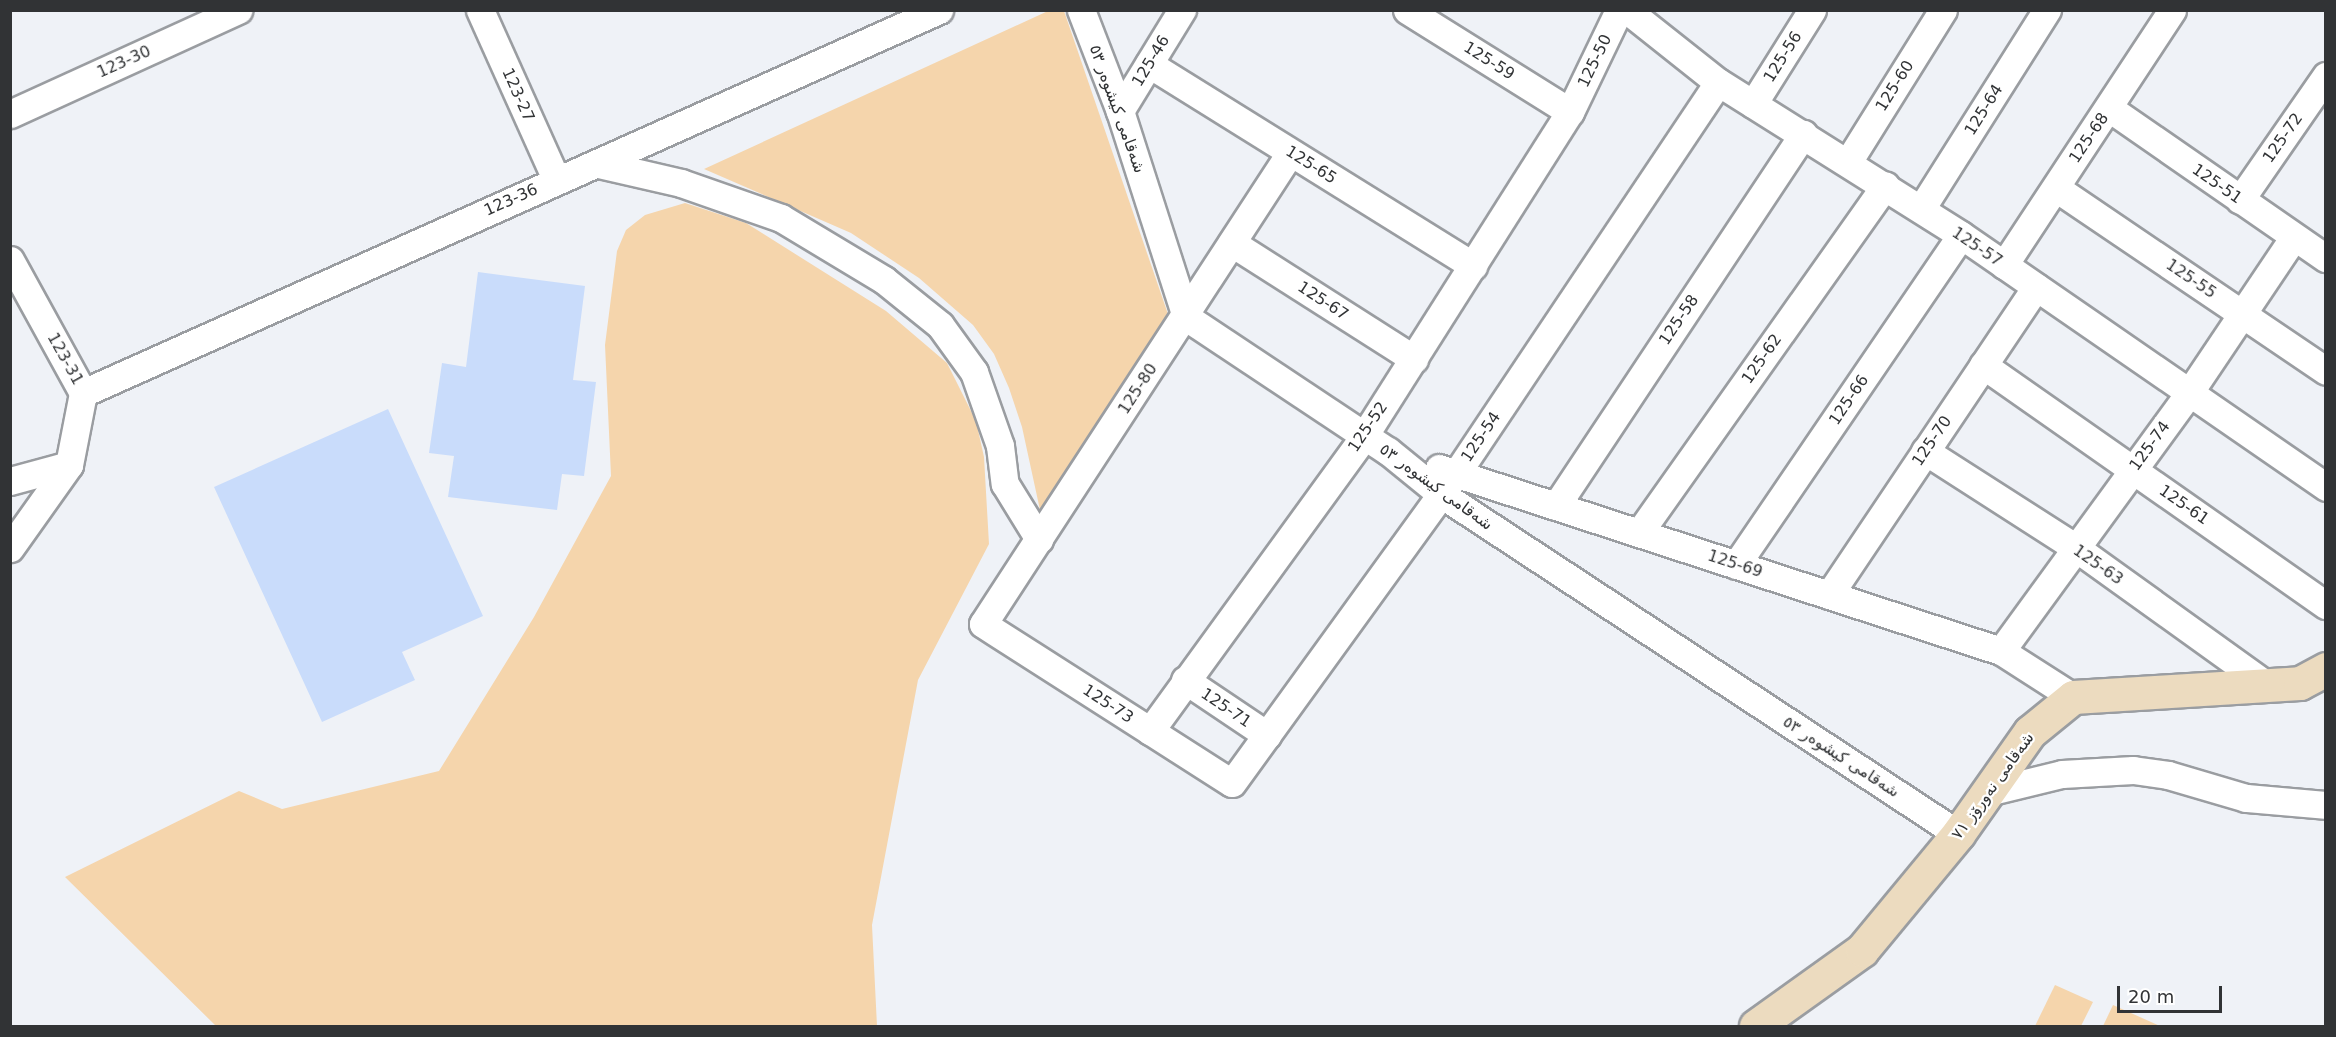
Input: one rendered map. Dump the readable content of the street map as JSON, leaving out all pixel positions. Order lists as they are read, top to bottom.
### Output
{
  "streets": {
    "street": [
      "125-56",
      "125-46",
      "125-59",
      "125-50",
      "123-30",
      "125-60",
      "123-27",
      "شەقامی کیشوەر ٥٣",
      "125-64",
      "125-68",
      "125-72",
      "125-65",
      "125-51",
      "123-36",
      "125-57",
      "125-55",
      "125-67",
      "125-58",
      "123-31",
      "125-62",
      "125-80",
      "125-66",
      "125-52",
      "125-54",
      "125-70",
      "125-74",
      "125-61",
      "125-69",
      "125-63",
      "125-73",
      "125-71",
      "شەقامی نەورۆز ٧١"
    ]
  },
  "crossings": [
    ["125-56", "125-57"],
    ["125-46", "شەقامی کیشوەر ٥٣"],
    ["125-46", "125-65"],
    ["125-59", "125-50"],
    ["125-59", "125-52"],
    ["125-50", "125-52"],
    ["125-60", "125-57"],
    ["123-27", "123-36"],
    ["شەقامی کیشوەر ٥٣", "125-80"],
    ["شەقامی کیشوەر ٥٣", "125-52"],
    ["شەقامی کیشوەر ٥٣", "125-54"],
    ["شەقامی کیشوەر ٥٣", "125-69"],
    ["شەقامی کیشوەر ٥٣", "شەقامی نەورۆز ٧١"],
    ["125-64", "125-57"],
    ["125-68", "125-51"],
    ["125-68", "125-57"],
    ["125-68", "125-55"],
    ["125-72", "125-51"],
    ["125-65", "125-80"],
    ["125-65", "125-52"],
    ["125-51", "125-74"],
    ["123-36", "123-31"],
    ["125-57", "125-58"],
    ["125-57", "125-62"],
    ["125-57", "125-66"],
    ["125-57", "125-54"],
    ["125-57", "125-70"],
    ["125-57", "125-74"],
    ["125-55", "125-74"],
    ["125-67", "125-80"],
    ["125-67", "125-52"],
    ["125-58", "125-69"],
    ["125-62", "125-69"],
    ["125-80", "125-73"],
    ["125-66", "125-69"],
    ["125-52", "125-73"],
    ["125-52", "125-71"],
    ["125-54", "125-69"],
    ["125-54", "125-73"],
    ["125-54", "125-71"],
    ["125-70", "125-61"],
    ["125-70", "125-69"],
    ["125-70", "125-63"],
    ["125-74", "125-61"],
    ["125-74", "125-69"],
    ["125-74", "125-63"],
    ["125-69", "شەقامی نەورۆز ٧١"]
  ],
  "scale_bar": "20 m"
}
